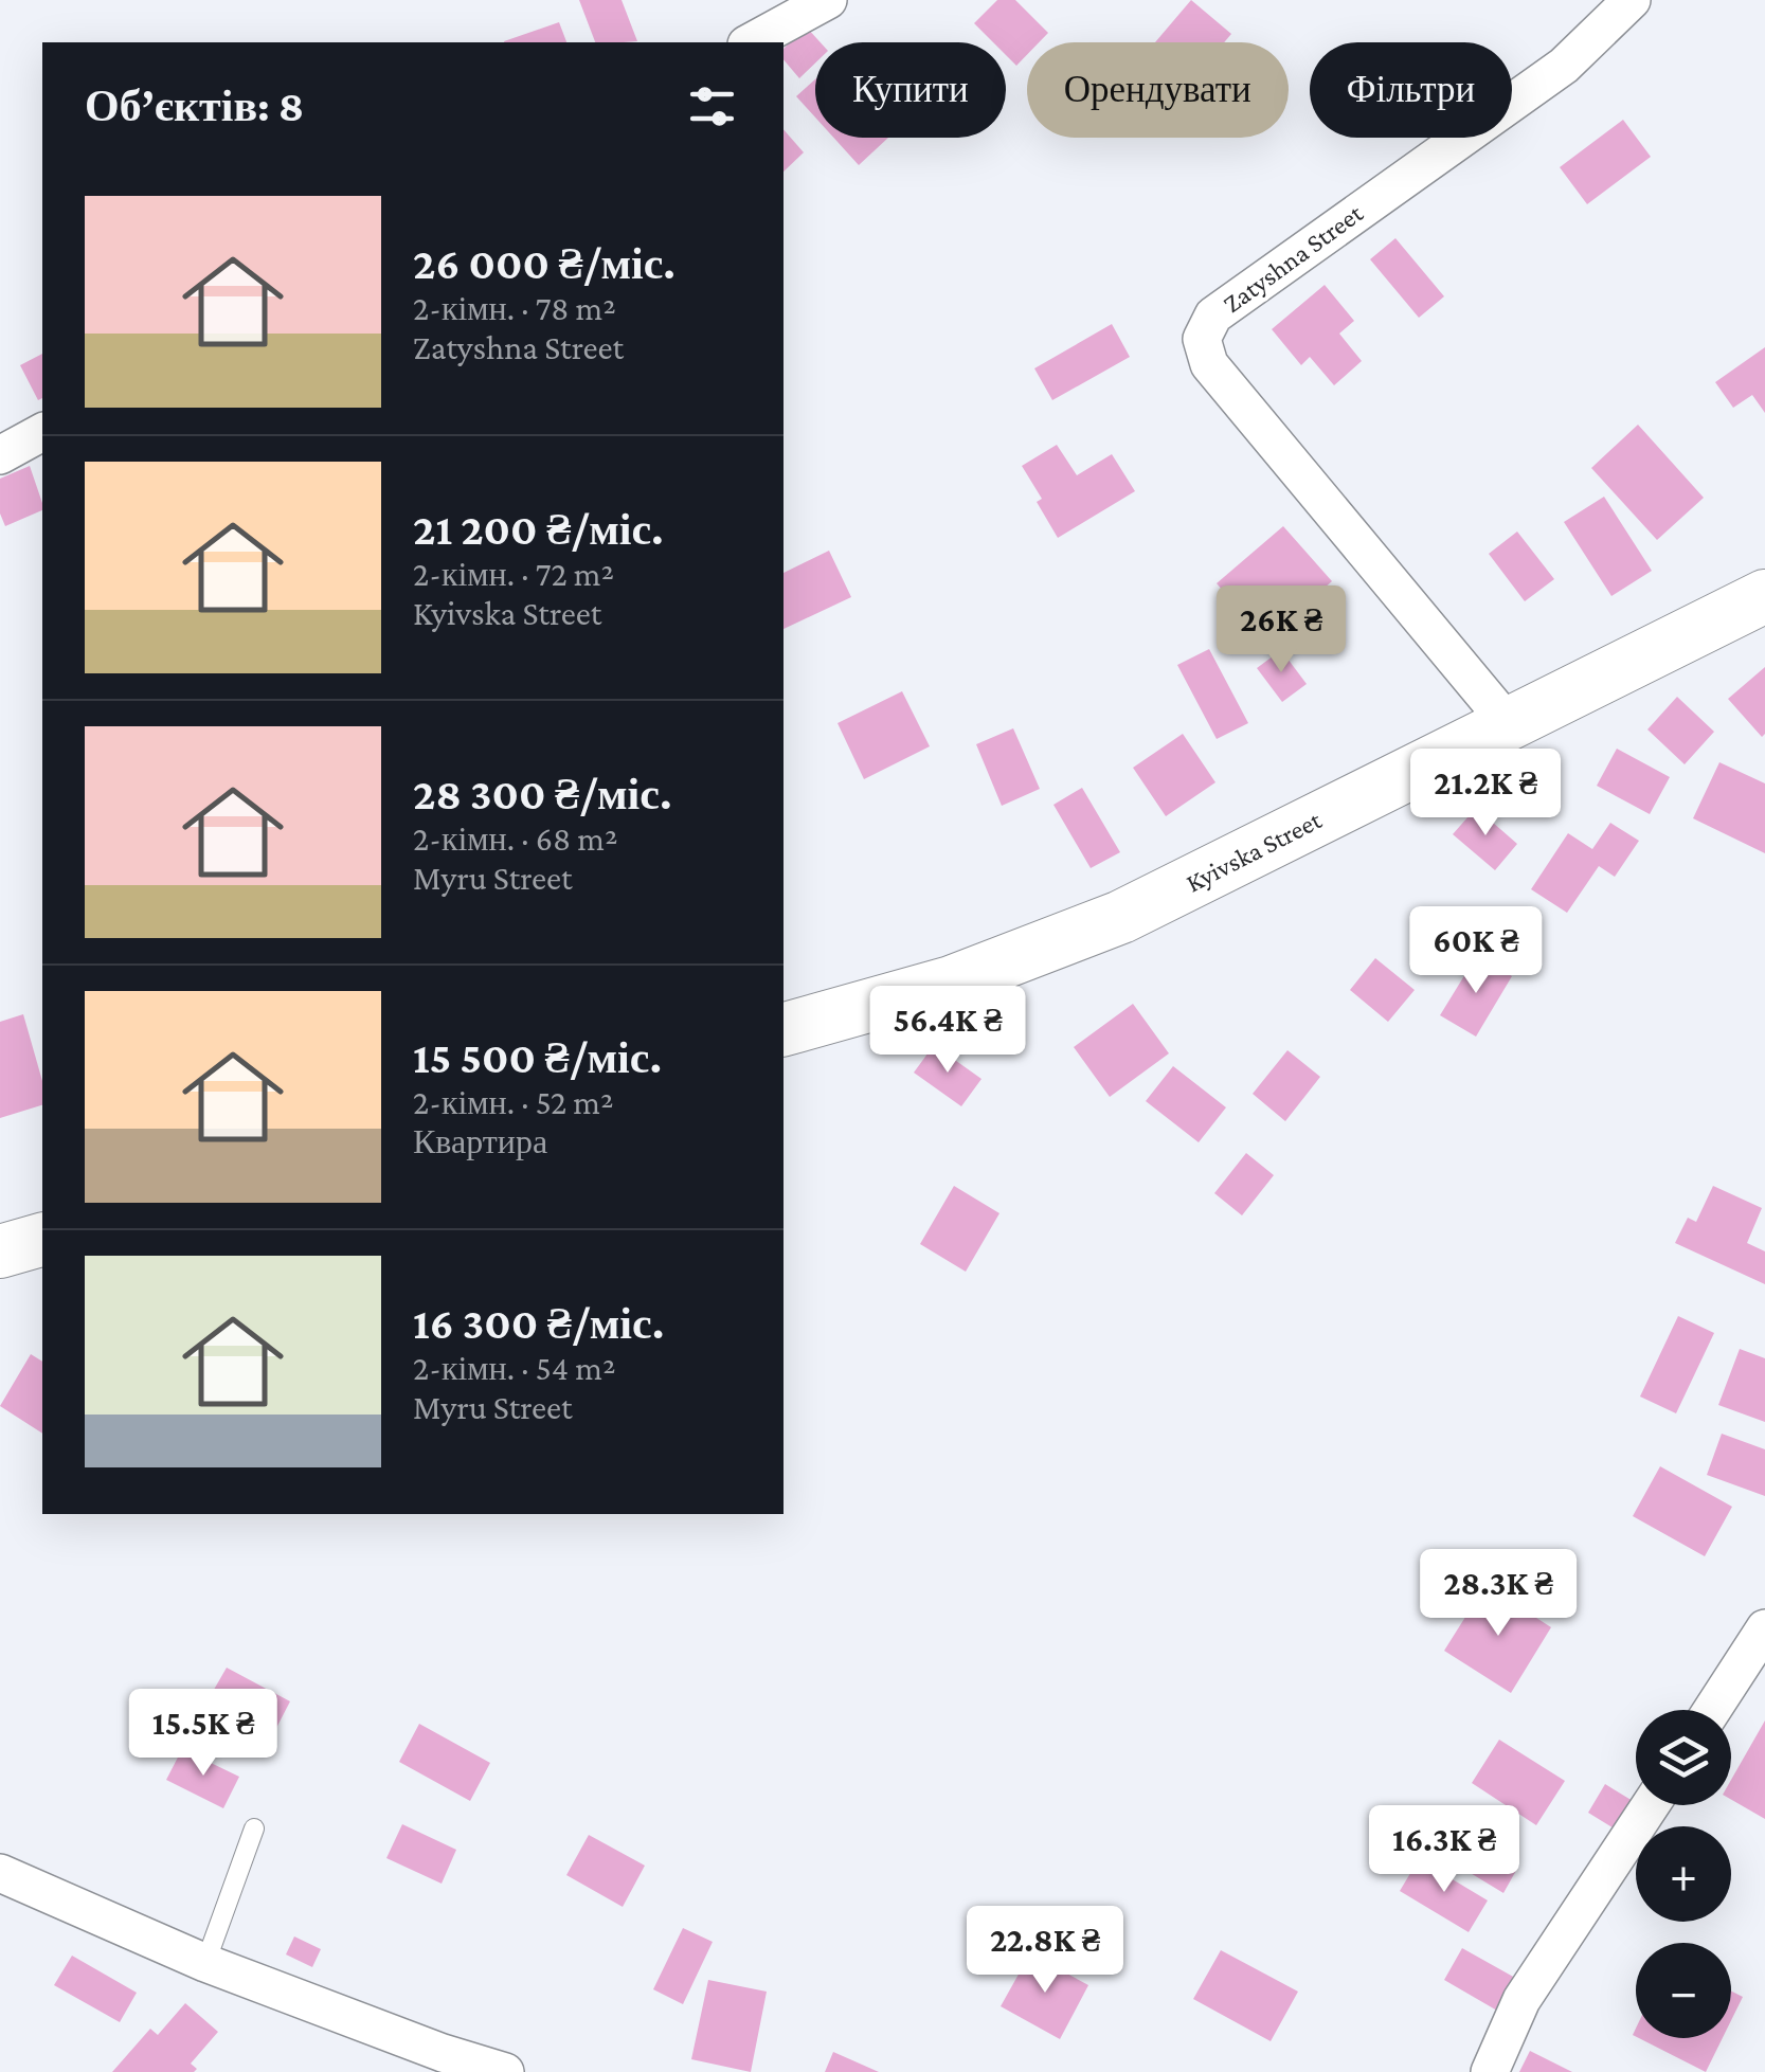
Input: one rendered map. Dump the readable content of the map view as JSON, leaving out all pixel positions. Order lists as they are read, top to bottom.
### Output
{
  "streets": {
    "street": ["Zatyshna Street", "Kyivska Street"]
  },
  "crossings": [
    ["Zatyshna Street", "Kyivska Street"]
  ],
  "page": {
    "chip": ["Купити", "Орендувати", "Фільтри"],
    "heading": "Об’єктів: 8",
    "list": [
      {
        "name": "26 000 ₴/міс.",
        "note": "2-кімн. · 78 m² · Zatyshna Street"
      },
      {
        "name": "21 200 ₴/міс.",
        "note": "2-кімн. · 72 m² · Kyivska Street"
      },
      {
        "name": "28 300 ₴/міс.",
        "note": "2-кімн. · 68 m² · Myru Street"
      },
      {
        "name": "15 500 ₴/міс.",
        "note": "2-кімн. · 52 m² · Квартира"
      },
      {
        "name": "16 300 ₴/міс.",
        "note": "2-кімн. · 54 m² · Myru Street"
      }
    ],
    "price": [
      "26K ₴",
      "21.2K ₴",
      "60K ₴",
      "56.4K ₴",
      "28.3K ₴",
      "15.5K ₴",
      "16.3K ₴",
      "22.8K ₴"
    ],
    "map_buttons": ["+", "−"]
  }
}
